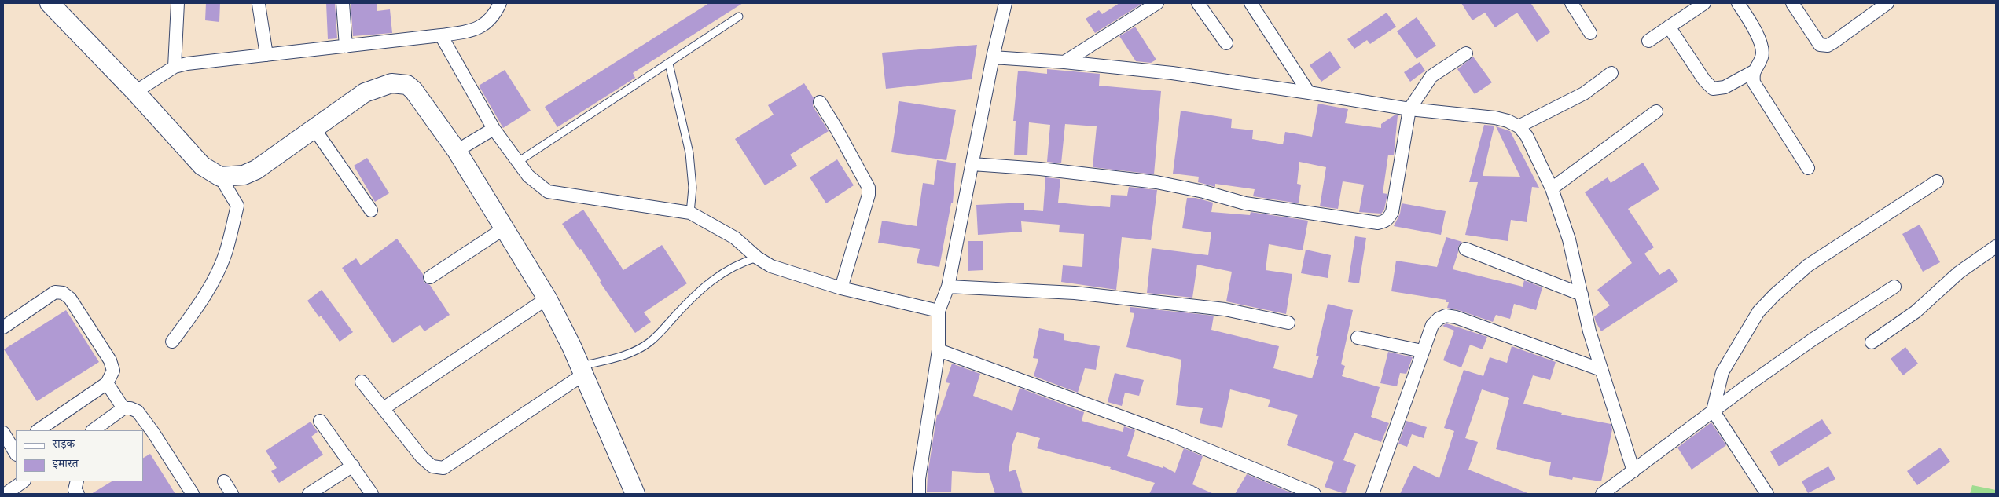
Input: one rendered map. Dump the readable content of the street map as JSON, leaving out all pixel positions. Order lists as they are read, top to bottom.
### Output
{
  "legend": ["सड़क", "इमारत"]
}
